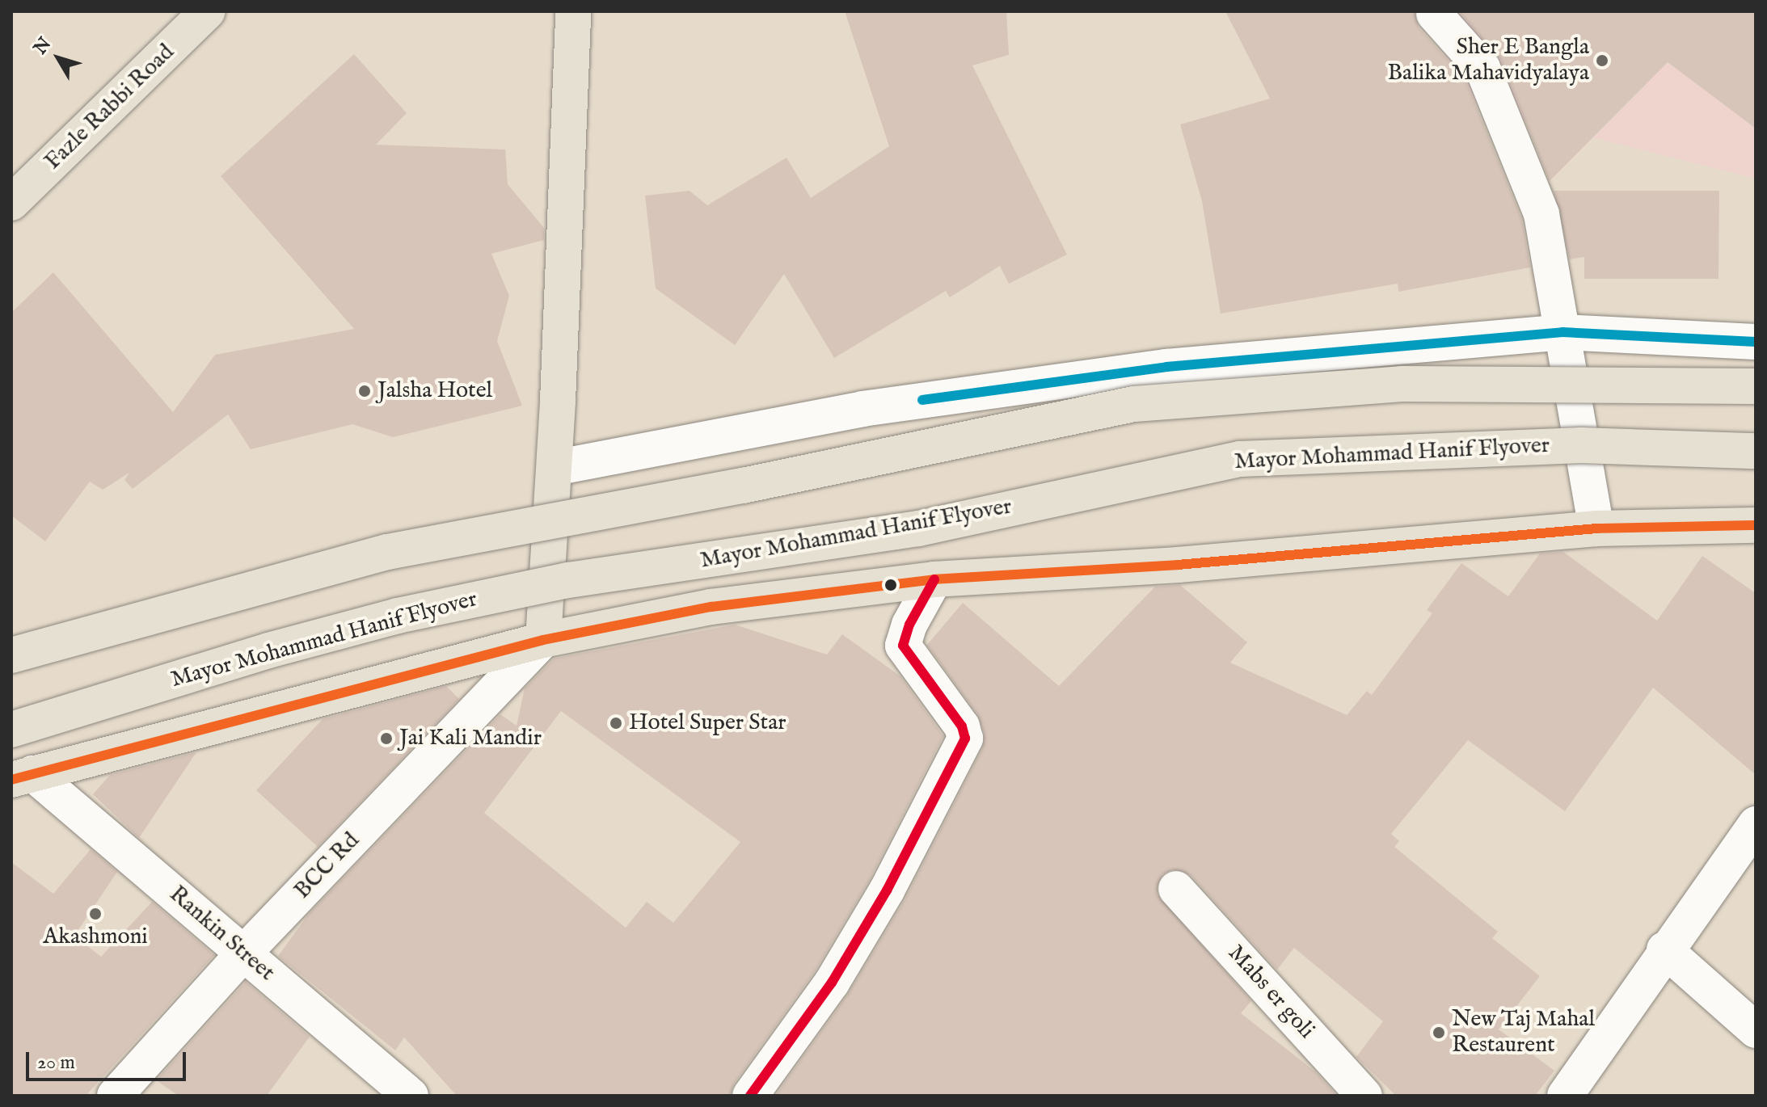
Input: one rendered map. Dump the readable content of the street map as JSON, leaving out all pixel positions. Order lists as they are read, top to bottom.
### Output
{
  "streets": {
    "main road": ["Fazle Rabbi Road", "Mayor Mohammad Hanif Flyover"],
    "street": ["BCC Rd", "Rankin Street", "Mabs er goli"]
  },
  "crossings": [
    ["BCC Rd", "Rankin Street"]
  ],
  "places": [
    "Sher E Bangla Balika Mahavidyalaya",
    "Jalsha Hotel",
    "Hotel Super Star",
    "Jai Kali Mandir",
    "Akashmoni",
    "New Taj Mahal Restaurent"
  ],
  "scale_bar": "20 m",
  "north": "top left"
}
